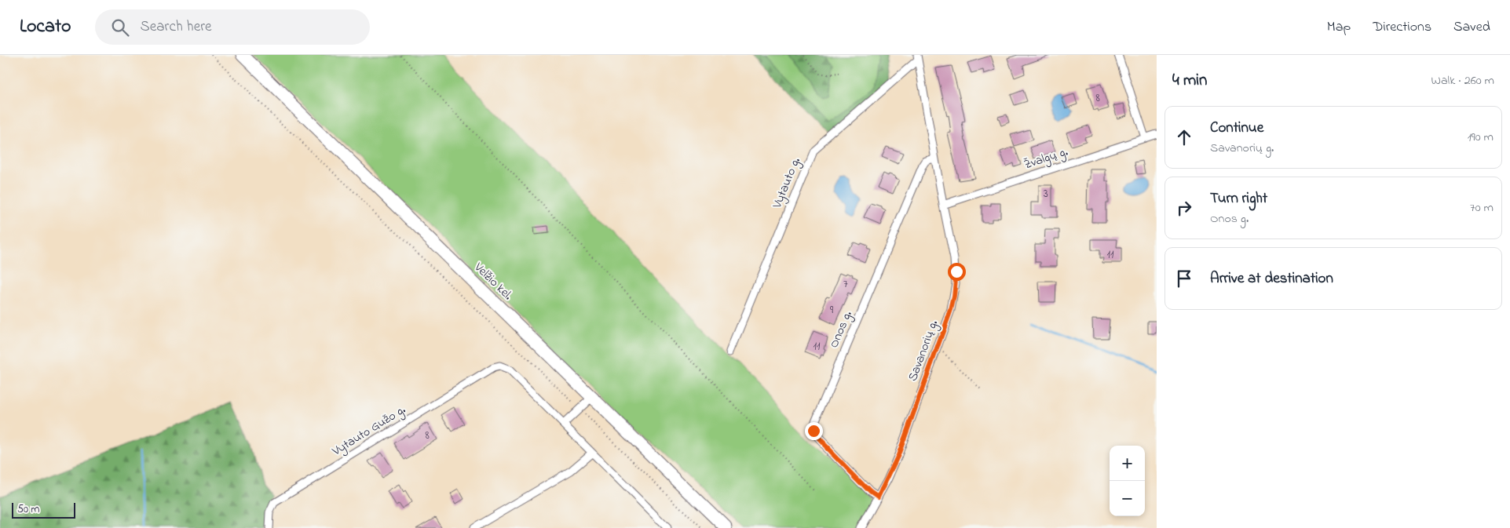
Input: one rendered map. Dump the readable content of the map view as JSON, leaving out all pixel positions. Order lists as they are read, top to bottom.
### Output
{
  "streets": {
    "main road": ["Velžio kel."],
    "street": [
      "Žvalgų g.",
      "Vytauto g.",
      "Onos g.",
      "Savanorių g.",
      "Vytauto Gužo g."
    ]
  },
  "crossings": [
    ["Žvalgų g.", "Savanorių g."],
    ["Vytauto g.", "Savanorių g."],
    ["Onos g.", "Savanorių g."]
  ],
  "house_numbers": [
    "8",
    "3",
    "11",
    "7",
    "9",
    "11",
    "8"
  ],
  "scale_bar": "50 m",
  "page": {
    "header": "Locato",
    "search": "Search here",
    "nav": ["Map", "Directions", "Saved"],
    "heading": ["4 min", "Walk · 260 m"],
    "list": [
      ["Continue", "Savanorių g.", "190 m"],
      ["Turn right", "Onos g.", "70 m"],
      "Arrive at destination"
    ],
    "map_buttons": ["+", "−"],
    "scale": "50 m"
  }
}
